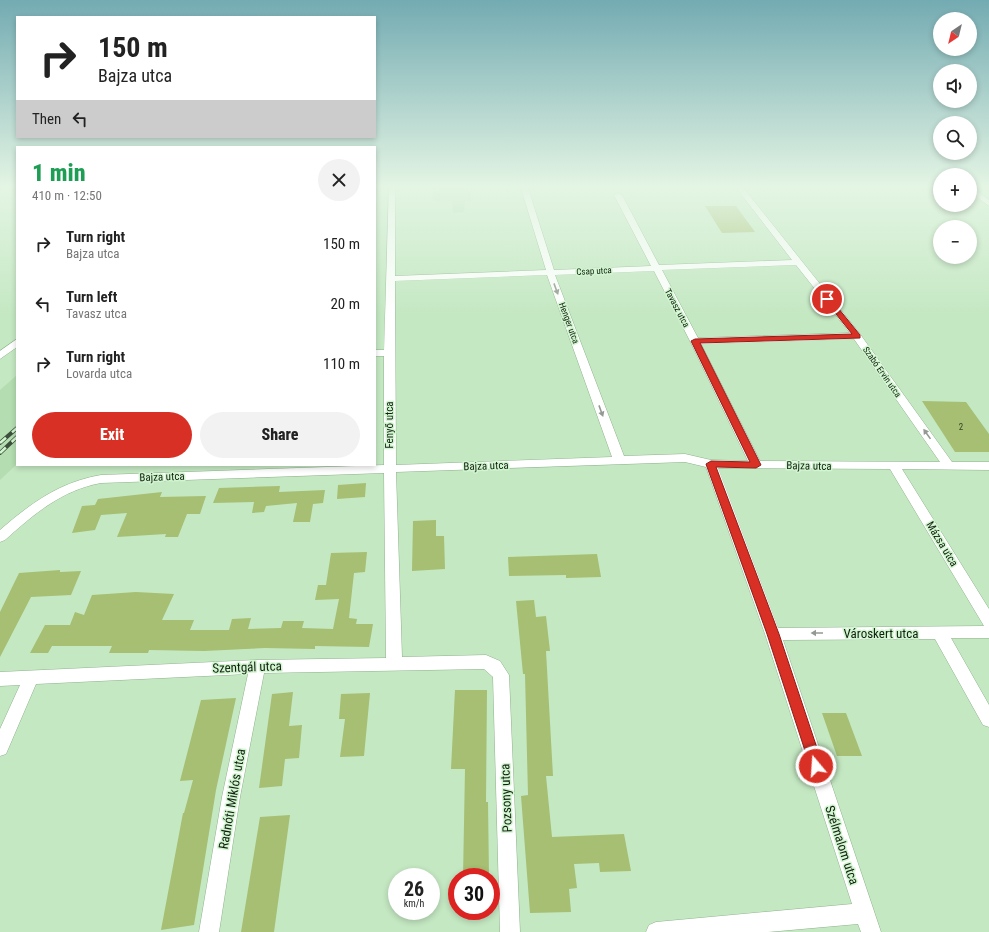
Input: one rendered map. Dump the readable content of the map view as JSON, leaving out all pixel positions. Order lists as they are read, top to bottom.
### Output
{
  "streets": {
    "street": [
      "Csap utca",
      "Tavasz utca",
      "Henger utca",
      "Szabó Ervin utca",
      "Fenyő utca",
      "Bajza utca",
      "Mázsa utca",
      "Városkert utca",
      "Szentgál utca",
      "Pozsony utca",
      "Radnóti Miklós utca",
      "Szélmalom utca"
    ]
  },
  "crossings": [
    ["Csap utca", "Tavasz utca"],
    ["Csap utca", "Henger utca"],
    ["Csap utca", "Szabó Ervin utca"],
    ["Csap utca", "Fenyő utca"],
    ["Tavasz utca", "Bajza utca"],
    ["Henger utca", "Bajza utca"],
    ["Szabó Ervin utca", "Bajza utca"],
    ["Fenyő utca", "Bajza utca"],
    ["Fenyő utca", "Szentgál utca"],
    ["Bajza utca", "Mázsa utca"],
    ["Bajza utca", "Szélmalom utca"],
    ["Városkert utca", "Szélmalom utca"],
    ["Szentgál utca", "Pozsony utca"],
    ["Szentgál utca", "Radnóti Miklós utca"]
  ],
  "one_way": ["Henger utca", "Szabó Ervin utca", "Városkert utca"],
  "house_numbers": ["2"],
  "north": "bottom left",
  "page": {
    "map_buttons": ["+", "−"],
    "turn": ["150 m", "Bajza utca"],
    "then": "Then",
    "heading": ["1 min", "410 m · 12:50"],
    "list": [
      {
        "name": "Turn right",
        "note": "Bajza utca",
        "value": "150 m"
      },
      {
        "name": "Turn left",
        "note": "Tavasz utca",
        "value": "20 m"
      },
      {
        "name": "Turn right",
        "note": "Lovarda utca",
        "value": "110 m"
      }
    ],
    "buttons": ["Exit", "Share"],
    "speed": "26 km/h",
    "limit": "30"
  }
}
